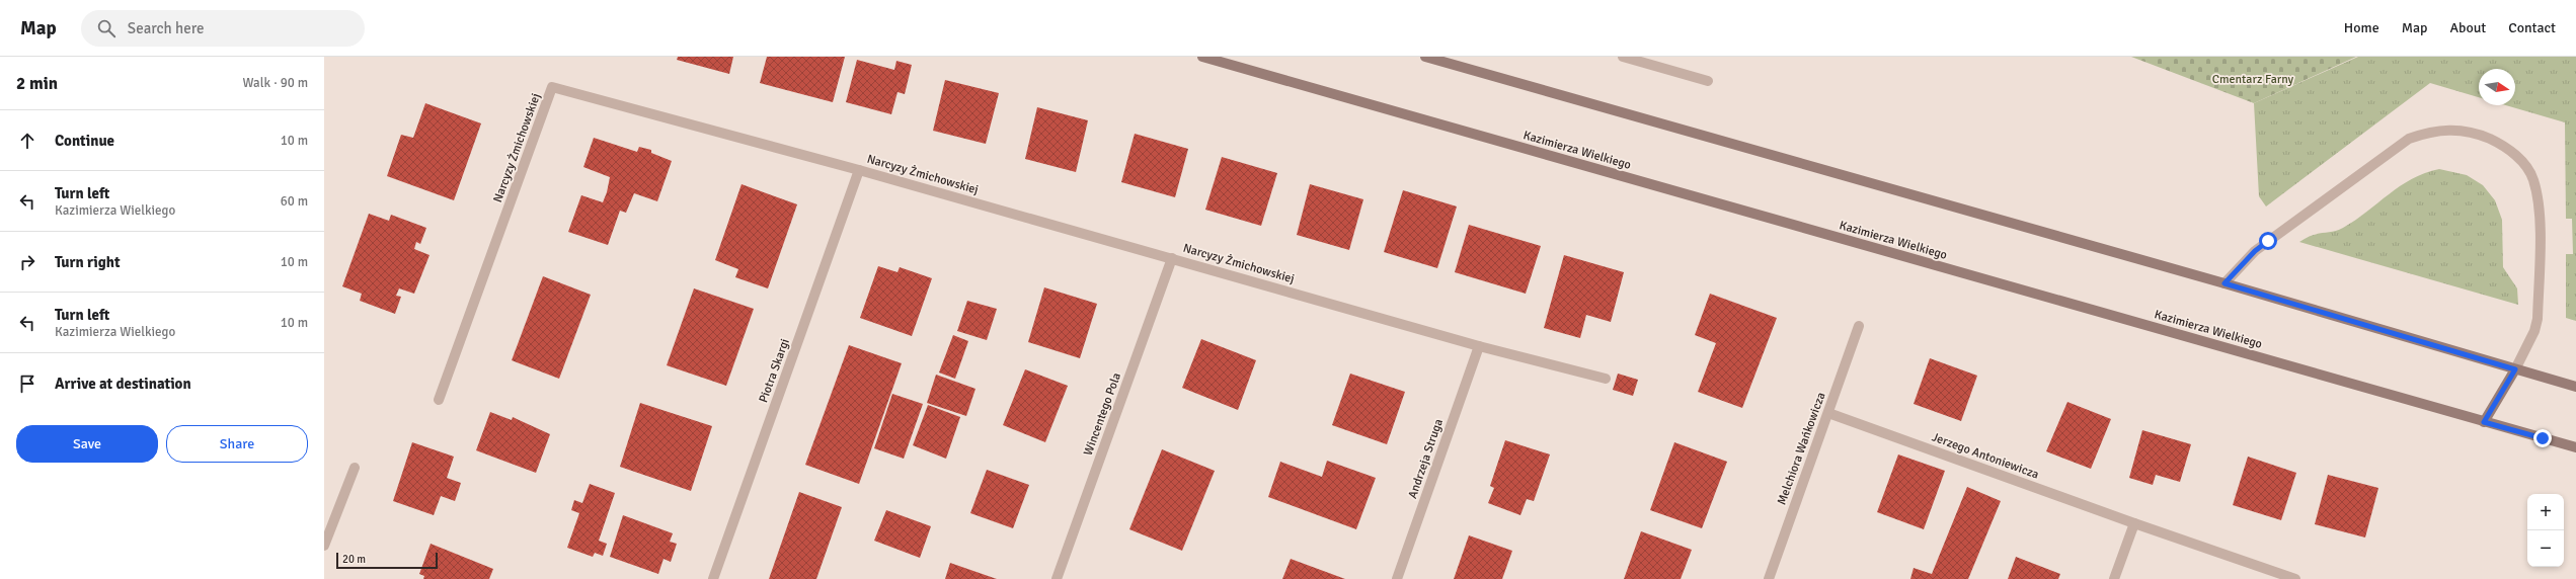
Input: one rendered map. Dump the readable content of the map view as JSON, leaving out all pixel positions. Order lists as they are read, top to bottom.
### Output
{
  "streets": {
    "main road": ["Kazimierza Wielkiego"],
    "street": [
      "Narcyzy Żmichowskiej",
      "Piotra Skargi",
      "Wincentego Pola",
      "Melchiora Wańkowicza",
      "Jerzego Antoniewicza",
      "Andrzeja Struga"
    ]
  },
  "crossings": [
    ["Narcyzy Żmichowskiej", "Piotra Skargi"],
    ["Narcyzy Żmichowskiej", "Wincentego Pola"],
    ["Narcyzy Żmichowskiej", "Andrzeja Struga"],
    ["Melchiora Wańkowicza", "Jerzego Antoniewicza"]
  ],
  "parks": ["Cmentarz Farny"],
  "scale_bar": "20 m",
  "north": "right",
  "page": {
    "header": "Map",
    "search": "Search here",
    "nav": [
      "Home",
      "Map",
      "About",
      "Contact"
    ],
    "heading": ["2 min", "Walk · 90 m"],
    "list": [
      ["Continue", "10 m"],
      ["Turn left", "Kazimierza Wielkiego", "60 m"],
      ["Turn right", "10 m"],
      ["Turn left", "Kazimierza Wielkiego", "10 m"],
      "Arrive at destination"
    ],
    "buttons": ["Save", "Share"],
    "map_buttons": ["+", "−"],
    "scale": "20 m"
  }
}
